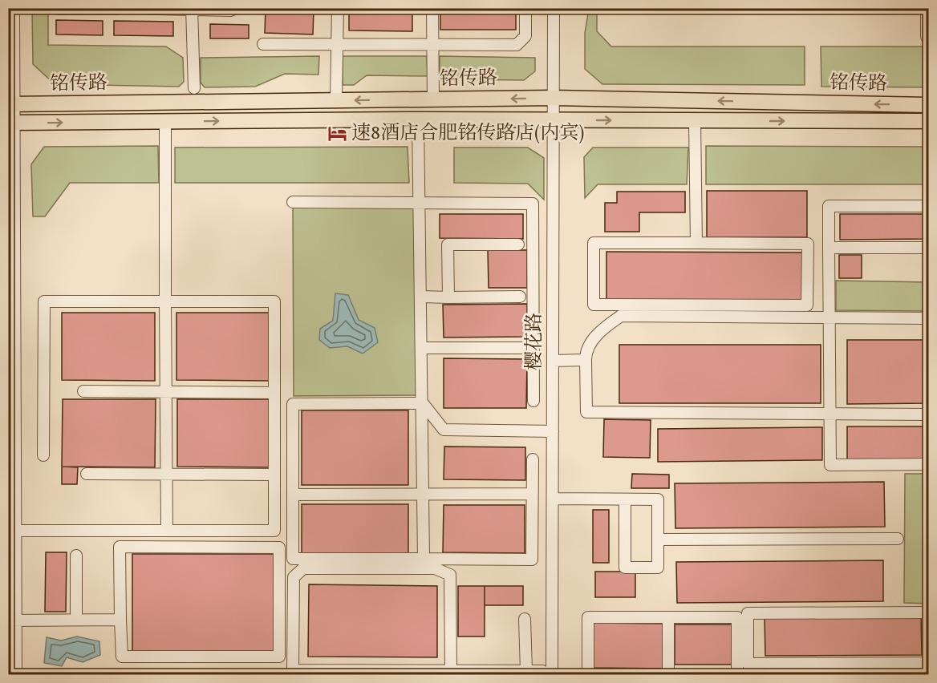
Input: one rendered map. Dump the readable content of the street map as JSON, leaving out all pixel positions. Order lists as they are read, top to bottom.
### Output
{
  "streets": {
    "main road": ["铭传路"],
    "street": ["樱花路"]
  },
  "crossings": [
    ["铭传路", "樱花路"]
  ],
  "places": {
    "hotel": ["速8酒店合肥铭传路店(内宾)"]
  }
}
